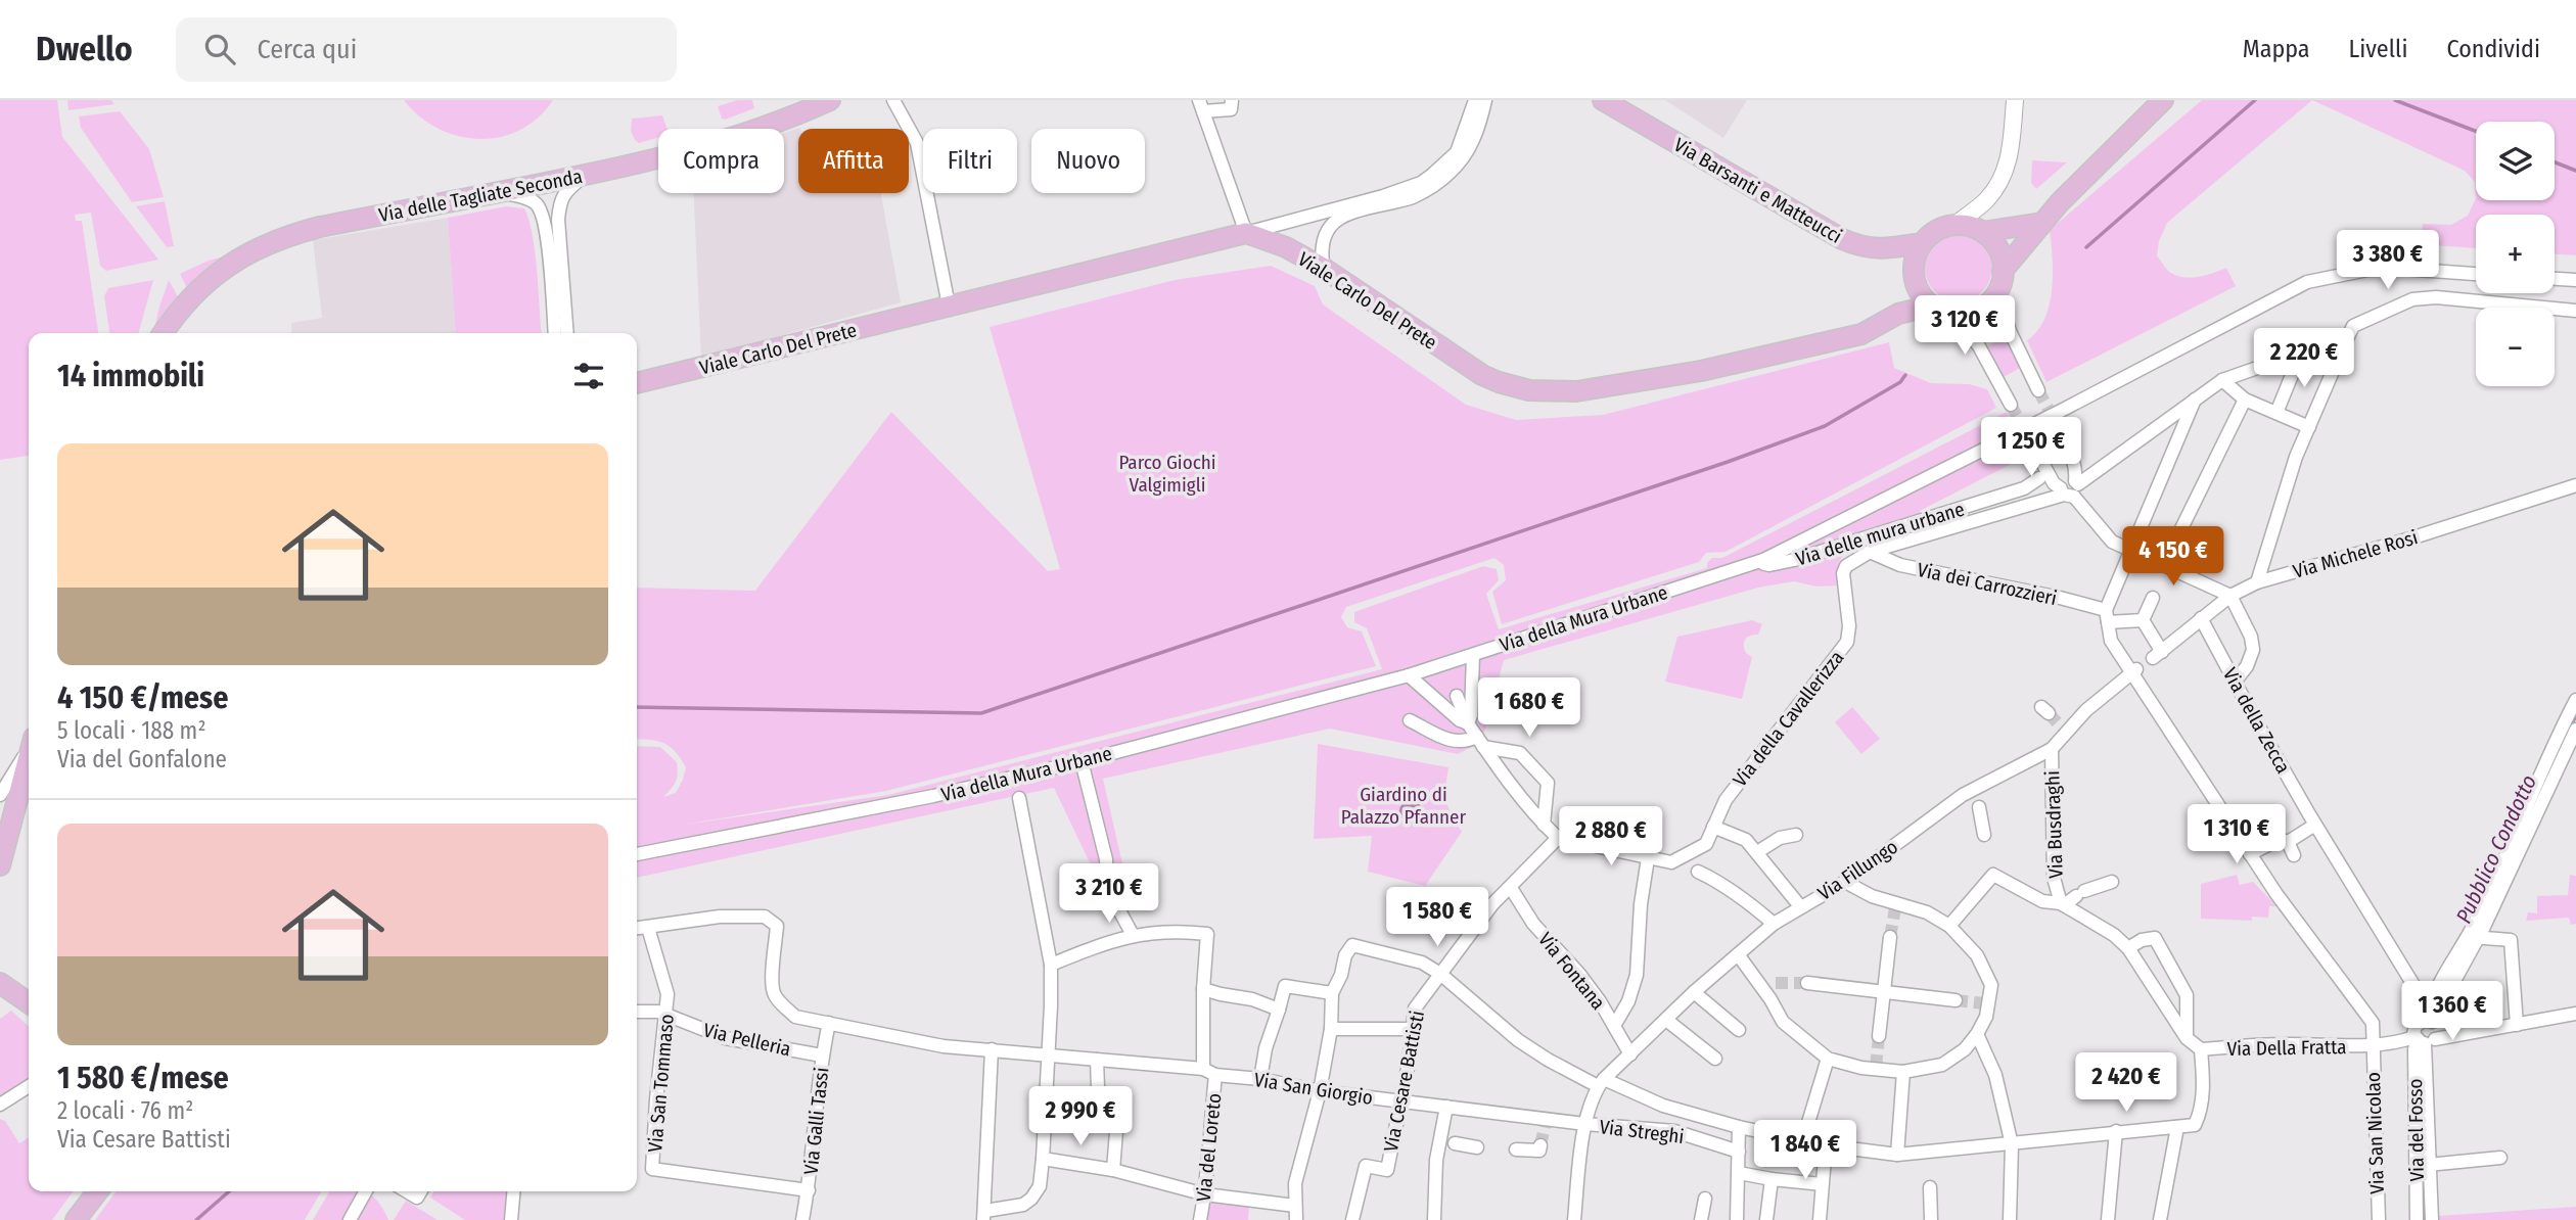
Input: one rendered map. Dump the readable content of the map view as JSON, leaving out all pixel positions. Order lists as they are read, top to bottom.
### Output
{
  "streets": {
    "main road": ["Via Barsanti e Matteucci", "Via delle Tagliate Seconda", "Viale Carlo Del Prete"],
    "street": [
      "Via delle mura urbane",
      "Via Michele Rosi",
      "Via dei Carrozzieri",
      "Via della Mura Urbane",
      "Via della Cavallerizza",
      "Via della Zecca",
      "Via Busdraghi",
      "Via Fillungo",
      "Via Fontana",
      "Via Pelleria",
      "Via Della Fratta",
      "Via Cesare Battisti",
      "Via San Tommaso",
      "Via San Giorgio",
      "Via Galli Tassi",
      "Via del Fosso",
      "Via Streghi",
      "Via San Nicolao",
      "Via del Loreto"
    ]
  },
  "crossings": [
    ["Via Barsanti e Matteucci", "Viale Carlo Del Prete"],
    ["Via delle mura urbane", "Via della Mura Urbane"],
    ["Via Michele Rosi", "Via dei Carrozzieri"],
    ["Via Michele Rosi", "Via della Zecca"],
    ["Via dei Carrozzieri", "Via della Cavallerizza"],
    ["Via Busdraghi", "Via Fillungo"],
    ["Via Busdraghi", "Via Della Fratta"],
    ["Via Fillungo", "Via Fontana"],
    ["Via Fillungo", "Via San Nicolao"],
    ["Via Fontana", "Via Cesare Battisti"],
    ["Via Pelleria", "Via San Tommaso"],
    ["Via Pelleria", "Via Galli Tassi"],
    ["Via Della Fratta", "Via del Fosso"],
    ["Via Della Fratta", "Via San Nicolao"],
    ["Via Cesare Battisti", "Via San Giorgio"],
    ["Via San Tommaso", "Via San Giorgio"],
    ["Via San Tommaso", "Via Galli Tassi"],
    ["Via San Giorgio", "Via Galli Tassi"],
    ["Via San Giorgio", "Via Streghi"],
    ["Via San Giorgio", "Via del Loreto"]
  ],
  "water": ["Pubblico Condotto"],
  "parks": ["Parco Giochi Valgimigli", "Giardino di Palazzo Pfanner"],
  "page": {
    "header": "Dwello",
    "search": "Cerca qui",
    "nav": ["Mappa", "Livelli", "Condividi"],
    "map_buttons": ["+", "−"],
    "chip": [
      "Compra",
      "Affitta",
      "Filtri",
      "Nuovo"
    ],
    "price": [
      "3 380 €",
      "3 120 €",
      "2 220 €",
      "1 250 €",
      "4 150 €",
      "1 680 €",
      "1 310 €",
      "2 880 €",
      "3 210 €",
      "1 580 €",
      "1 360 €",
      "2 420 €",
      "2 990 €",
      "1 840 €"
    ],
    "heading": "14 immobili",
    "list": [
      {
        "name": "4 150 €/mese",
        "note": "5 locali · 188 m² · Via del Gonfalone"
      },
      {
        "name": "1 580 €/mese",
        "note": "2 locali · 76 m² · Via Cesare Battisti"
      }
    ]
  }
}
